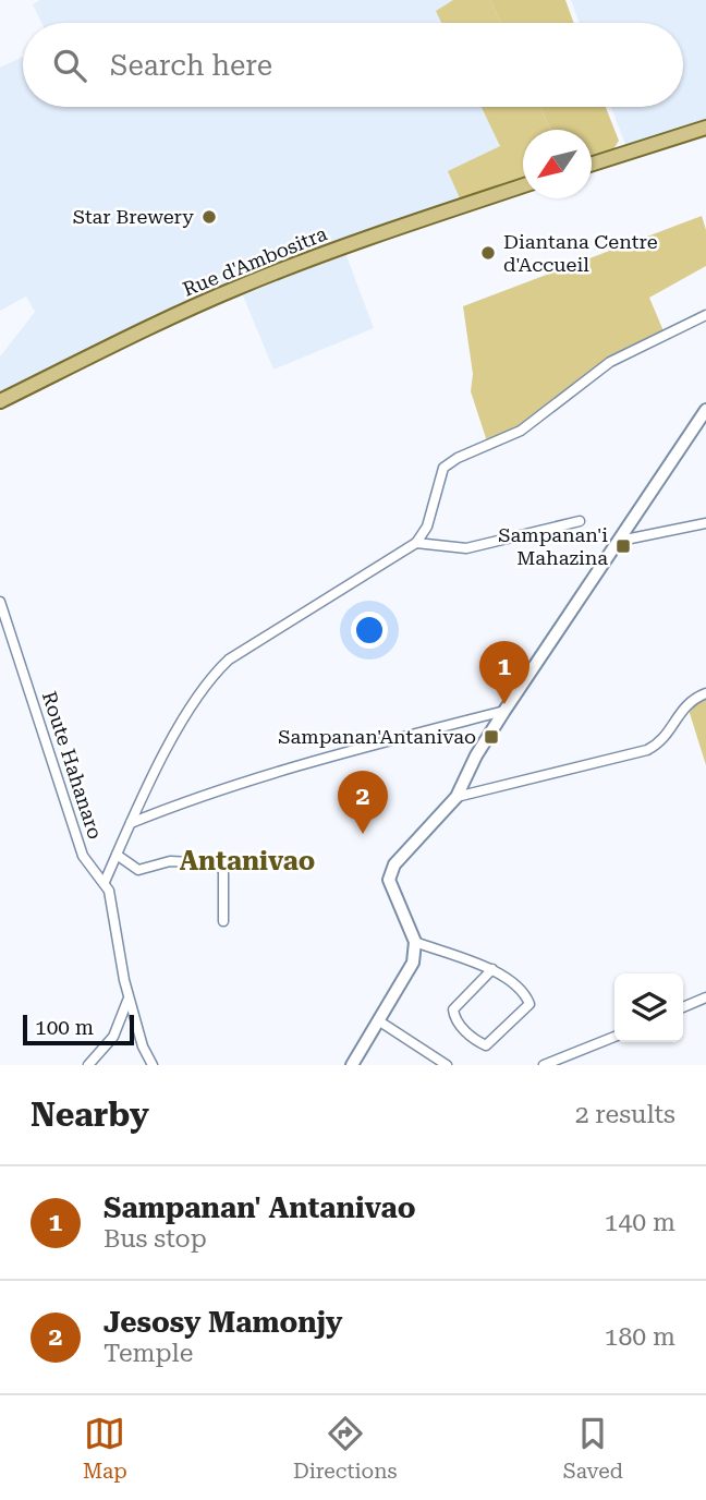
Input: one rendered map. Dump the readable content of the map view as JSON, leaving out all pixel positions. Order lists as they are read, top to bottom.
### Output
{
  "streets": {
    "main road": ["Rue d'Ambositra"],
    "street": ["Route Hahanaro"]
  },
  "districts": ["Antanivao"],
  "places": {
    "other": ["Star Brewery", "Diantana Centre d'Accueil"],
    "transit": ["Sampanan'i Mahazina", "Sampanan'Antanivao"]
  },
  "scale_bar": "100 m",
  "north": "bottom left",
  "page": {
    "search": "Search here",
    "pins": ["1", "2"],
    "scale": "100 m",
    "heading": ["Nearby", "2 results"],
    "list": [
      {
        "mark": "1",
        "name": "Sampanan' Antanivao",
        "note": "Bus stop",
        "value": "140 m"
      },
      {
        "mark": "2",
        "name": "Jesosy Mamonjy",
        "note": "Temple",
        "value": "180 m"
      }
    ],
    "nav": ["Map", "Directions", "Saved"]
  }
}
